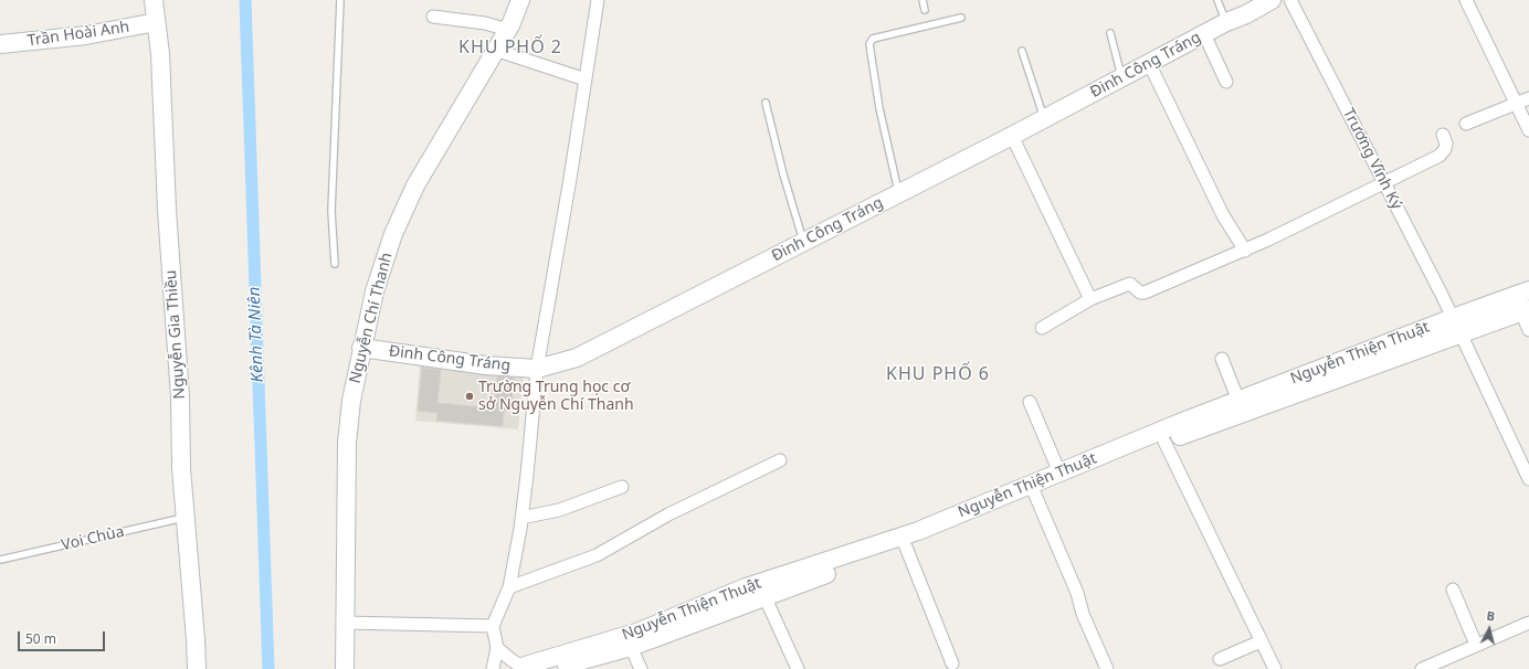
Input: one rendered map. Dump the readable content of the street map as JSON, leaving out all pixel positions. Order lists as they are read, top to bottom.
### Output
{
  "streets": {
    "street": [
      "Trần Hoài Anh",
      "Đinh Công Tráng",
      "Trương Vĩnh Ký",
      "Nguyễn Chí Thanh",
      "Nguyễn Gia Thiều",
      "Nguyễn Thiện Thuật"
    ],
    "lane": ["Voi Chùa"]
  },
  "crossings": [
    ["Trần Hoài Anh", "Nguyễn Gia Thiều"],
    ["Đinh Công Tráng", "Nguyễn Chí Thanh"],
    ["Trương Vĩnh Ký", "Nguyễn Thiện Thuật"],
    ["Nguyễn Gia Thiều", "Voi Chùa"]
  ],
  "districts": ["KHU PHỐ 2", "KHU PHỐ 6"],
  "water": ["Kênh Tà Niên"],
  "places": ["Trường Trung học cơ sở Nguyễn Chí Thanh"],
  "scale_bar": "50 m",
  "north": "top"
}
